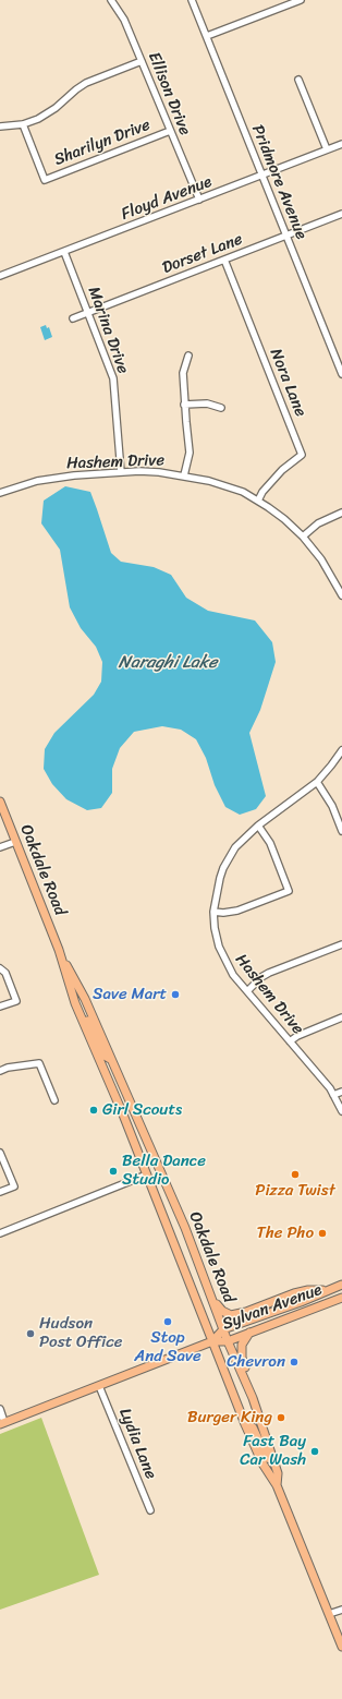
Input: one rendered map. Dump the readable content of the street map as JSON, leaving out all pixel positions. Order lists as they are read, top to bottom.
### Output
{
  "streets": {
    "main road": ["Oakdale Road", "Sylvan Avenue"],
    "street": [
      "Ellison Drive",
      "Sharilyn Drive",
      "Pridmore Avenue",
      "Floyd Avenue",
      "Dorset Lane",
      "Marina Drive",
      "Nora Lane",
      "Hashem Drive",
      "Lydia Lane"
    ]
  },
  "crossings": [
    ["Ellison Drive", "Sharilyn Drive"],
    ["Ellison Drive", "Floyd Avenue"],
    ["Pridmore Avenue", "Floyd Avenue"],
    ["Pridmore Avenue", "Dorset Lane"],
    ["Floyd Avenue", "Marina Drive"],
    ["Dorset Lane", "Marina Drive"],
    ["Dorset Lane", "Nora Lane"],
    ["Marina Drive", "Hashem Drive"],
    ["Nora Lane", "Hashem Drive"],
    ["Oakdale Road", "Sylvan Avenue"],
    ["Sylvan Avenue", "Lydia Lane"]
  ],
  "water": ["Naraghi Lake"],
  "places": [
    "Save Mart",
    "Girl Scouts",
    "Bella Dance Studio",
    "Pizza Twist",
    "The Pho",
    "Stop And Save",
    "Hudson Post Office",
    "Chevron",
    "Burger King",
    "Fast Bay Car Wash"
  ]
}
